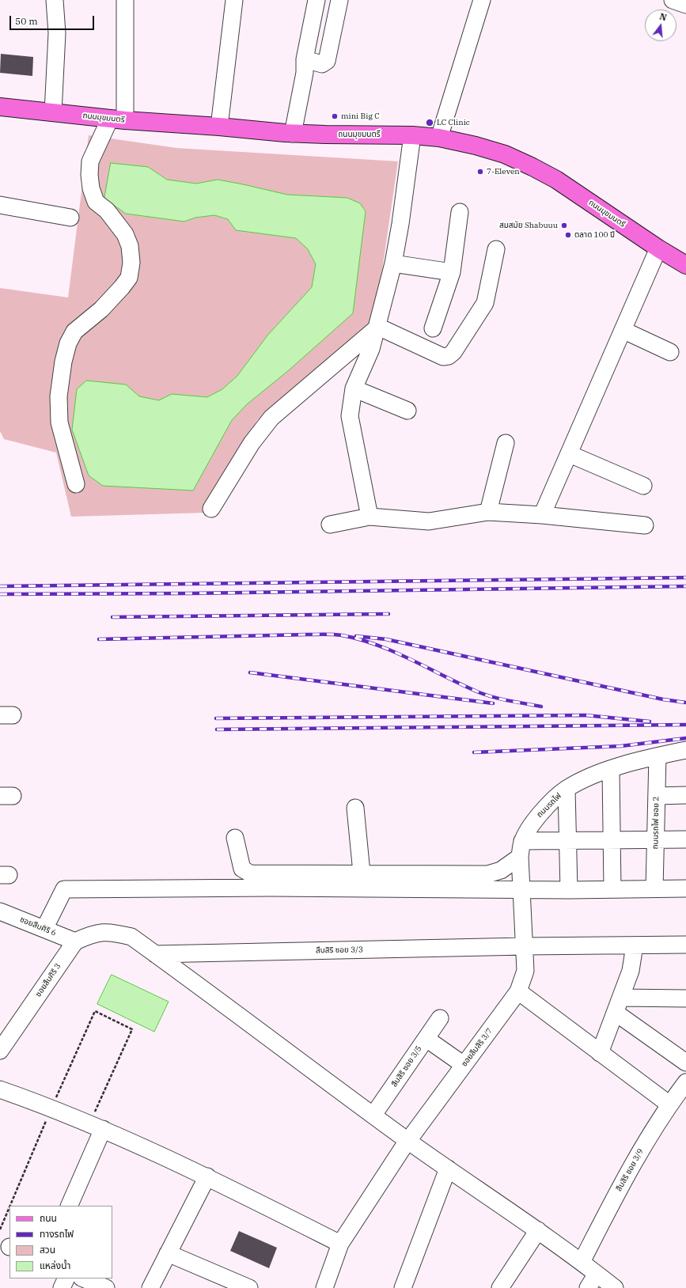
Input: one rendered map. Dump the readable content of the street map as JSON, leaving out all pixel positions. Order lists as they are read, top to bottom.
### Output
{
  "streets": {
    "main road": ["ถนนมุขมนตรี"],
    "street": [
      "ถนนรถไฟ",
      "ถนนรถไฟ ซอย 2",
      "ซอยสืบศิริ 6",
      "สืบสิริ ซอย 3/3",
      "ซอยสืบศิริ 3",
      "ซอยสืบสิริ 3/7",
      "สืบสิริ ซอย 3/5",
      "สืบสิริ ซอย 3/9"
    ]
  },
  "crossings": [
    ["ถนนรถไฟ", "ถนนรถไฟ ซอย 2"],
    ["ซอยสืบศิริ 6", "ซอยสืบศิริ 3"],
    ["สืบสิริ ซอย 3/3", "ซอยสืบศิริ 3"],
    ["สืบสิริ ซอย 3/3", "ซอยสืบสิริ 3/7"],
    ["ซอยสืบศิริ 3", "ซอยสืบสิริ 3/7"],
    ["ซอยสืบศิริ 3", "สืบสิริ ซอย 3/5"],
    ["ซอยสืบศิริ 3", "สืบสิริ ซอย 3/9"]
  ],
  "places": [
    "mini Big C",
    "LC Clinic",
    "7-Eleven",
    "สมสมัย Shabuuu",
    "ตลาด 100 ปี"
  ],
  "legend": [
    "ถนน",
    "ทางรถไฟ",
    "สวน",
    "แหล่งน้ำ"
  ],
  "scale_bar": "50 m",
  "north": "top"
}
